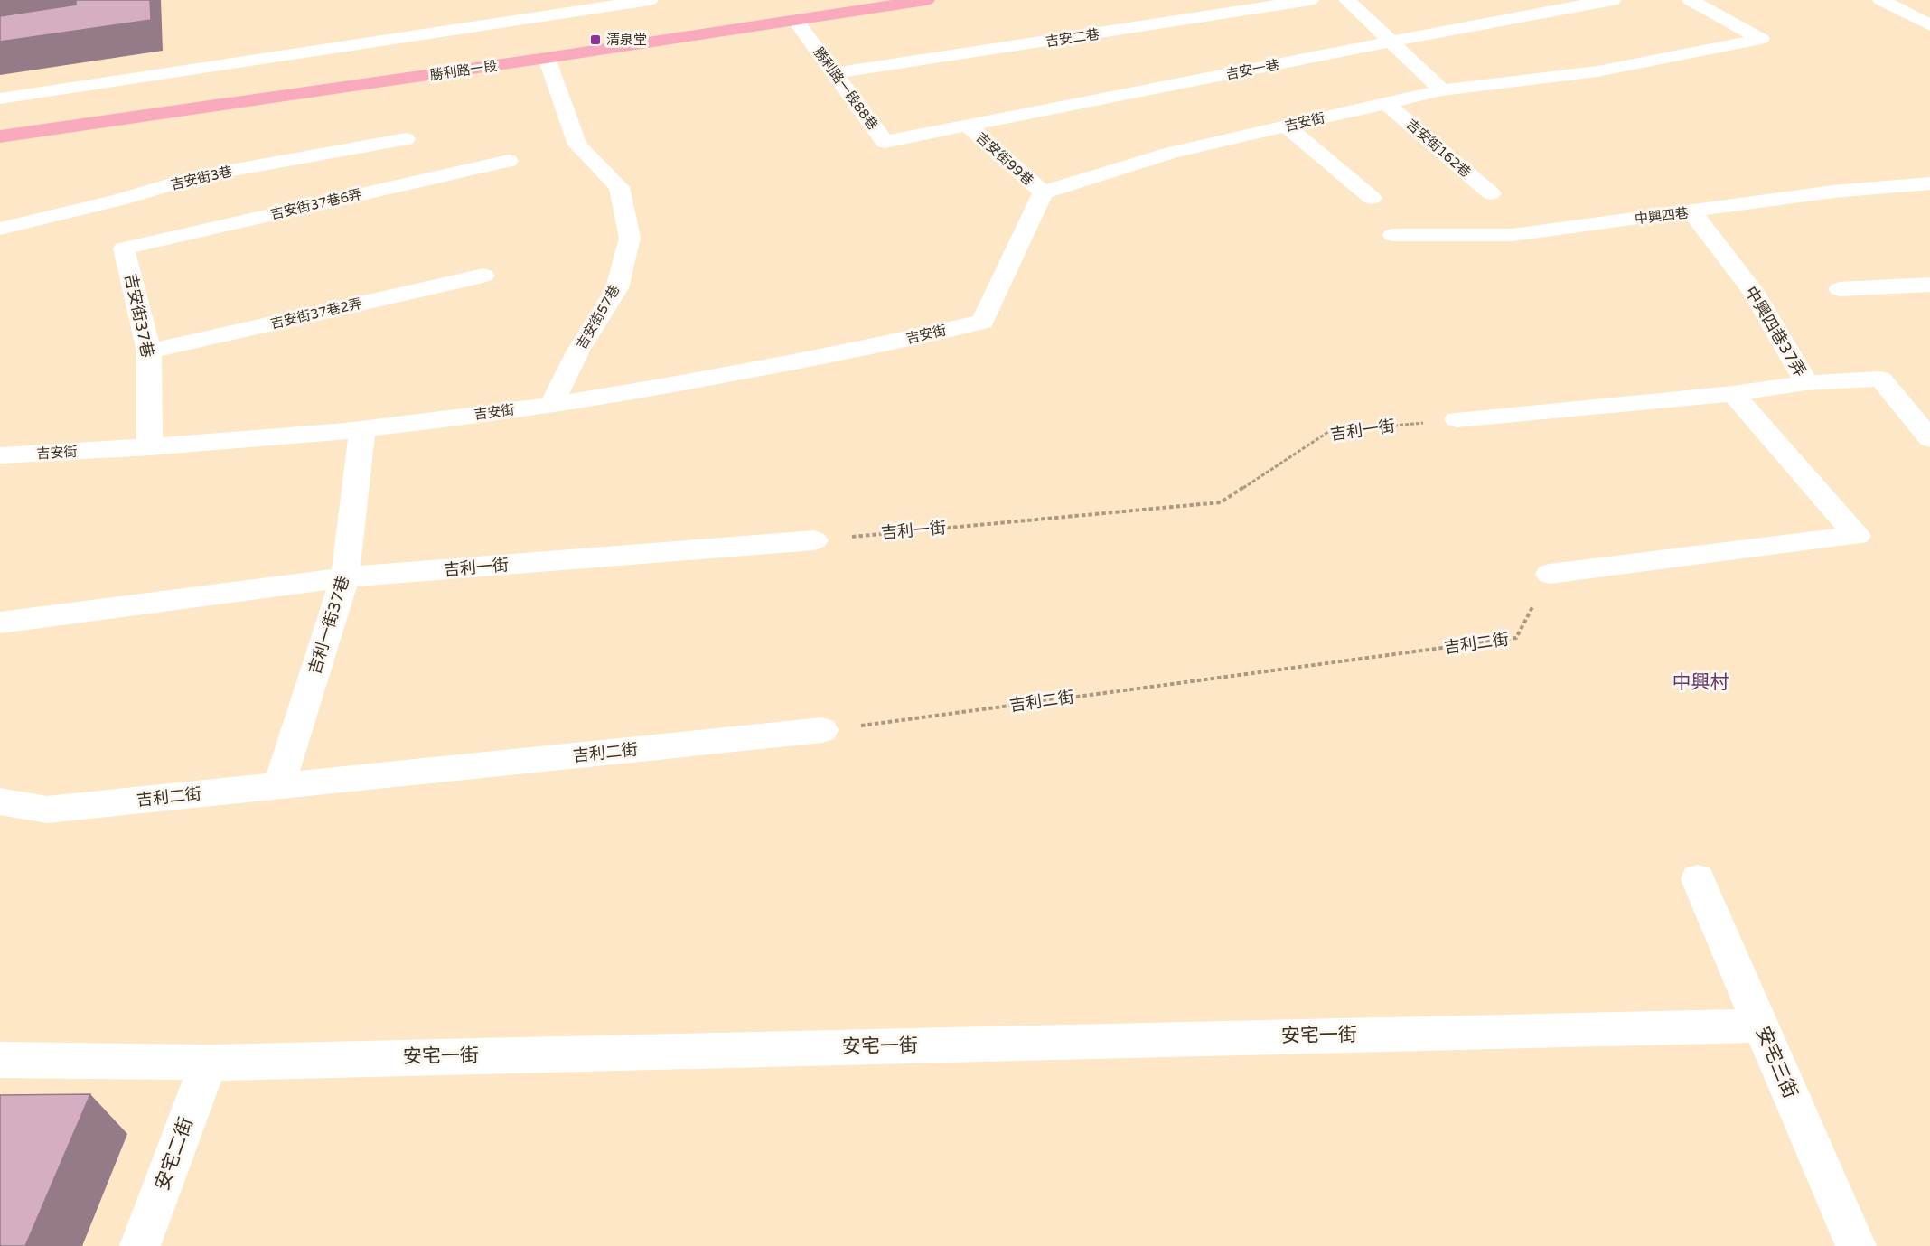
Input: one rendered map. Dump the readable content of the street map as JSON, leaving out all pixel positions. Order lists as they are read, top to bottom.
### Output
{
  "streets": {
    "main road": ["勝利路一段"],
    "street": [
      "吉安二巷",
      "吉安一巷",
      "勝利路一段88巷",
      "吉安街",
      "吉安街162巷",
      "吉安街99巷",
      "吉安街3巷",
      "吉安街37巷6弄",
      "中興四巷",
      "吉安街37巷2弄",
      "吉安街37巷",
      "吉安街57巷",
      "中興四巷37弄",
      "吉利一街",
      "吉利一街37巷",
      "吉利二街",
      "安宅一街",
      "安宅三街",
      "安宅二街"
    ]
  },
  "crossings": [
    ["吉安二巷", "勝利路一段88巷"],
    ["吉安一巷", "勝利路一段88巷"],
    ["吉安一巷", "吉安街99巷"],
    ["勝利路一段", "勝利路一段88巷"],
    ["勝利路一段", "吉安街57巷"],
    ["勝利路一段88巷", "吉安街99巷"],
    ["吉安街", "吉安街162巷"],
    ["吉安街", "吉安街99巷"],
    ["吉安街", "吉安街37巷"],
    ["吉安街", "吉安街57巷"],
    ["吉安街", "吉利一街37巷"],
    ["吉安街37巷6弄", "吉安街37巷"],
    ["中興四巷", "中興四巷37弄"],
    ["吉安街37巷2弄", "吉安街37巷"],
    ["吉利一街", "吉利一街37巷"],
    ["吉利一街37巷", "吉利二街"],
    ["安宅一街", "安宅三街"],
    ["安宅一街", "安宅二街"]
  ],
  "districts": ["中興村"],
  "places": {
    "transit": ["清泉堂"]
  }
}
